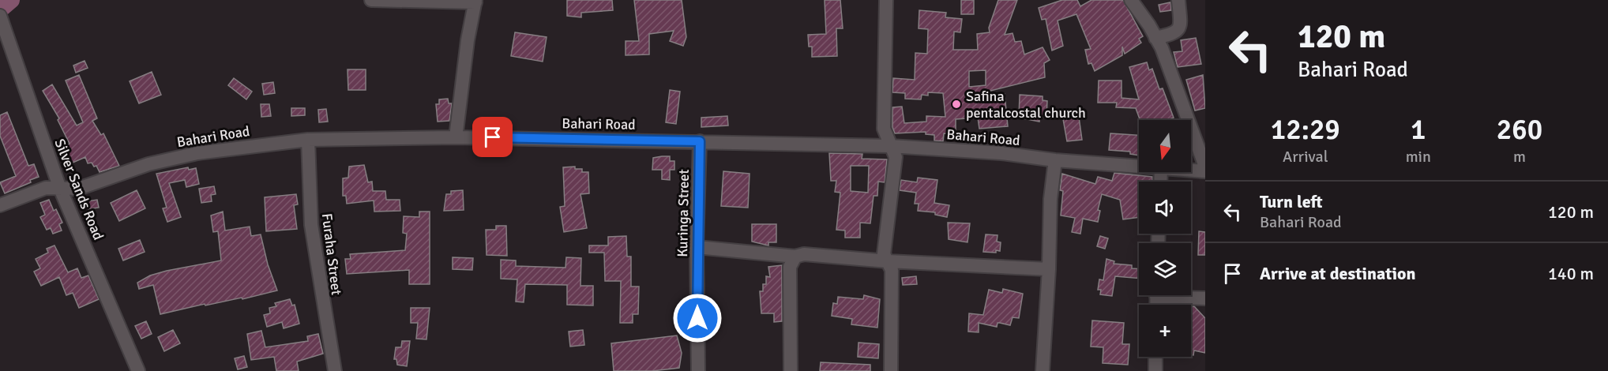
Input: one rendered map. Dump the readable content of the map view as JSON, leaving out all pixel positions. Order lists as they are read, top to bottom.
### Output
{
  "streets": {
    "street": [
      "Bahari Road",
      "Silver Sands Road",
      "Kuringa Street",
      "Furaha Street"
    ]
  },
  "crossings": [
    ["Bahari Road", "Silver Sands Road"],
    ["Bahari Road", "Kuringa Street"],
    ["Bahari Road", "Furaha Street"]
  ],
  "places": ["Safina pentalcostal church"],
  "north": "bottom",
  "page": {
    "turn": ["120 m", "Bahari Road"],
    "eta": [
      "12:29",
      "Arrival",
      "1",
      "min",
      "260",
      "m"
    ],
    "map_buttons": "+",
    "list": [
      {
        "name": "Turn left",
        "note": "Bahari Road",
        "value": "120 m"
      },
      {
        "name": "Arrive at destination",
        "value": "140 m"
      }
    ]
  }
}
